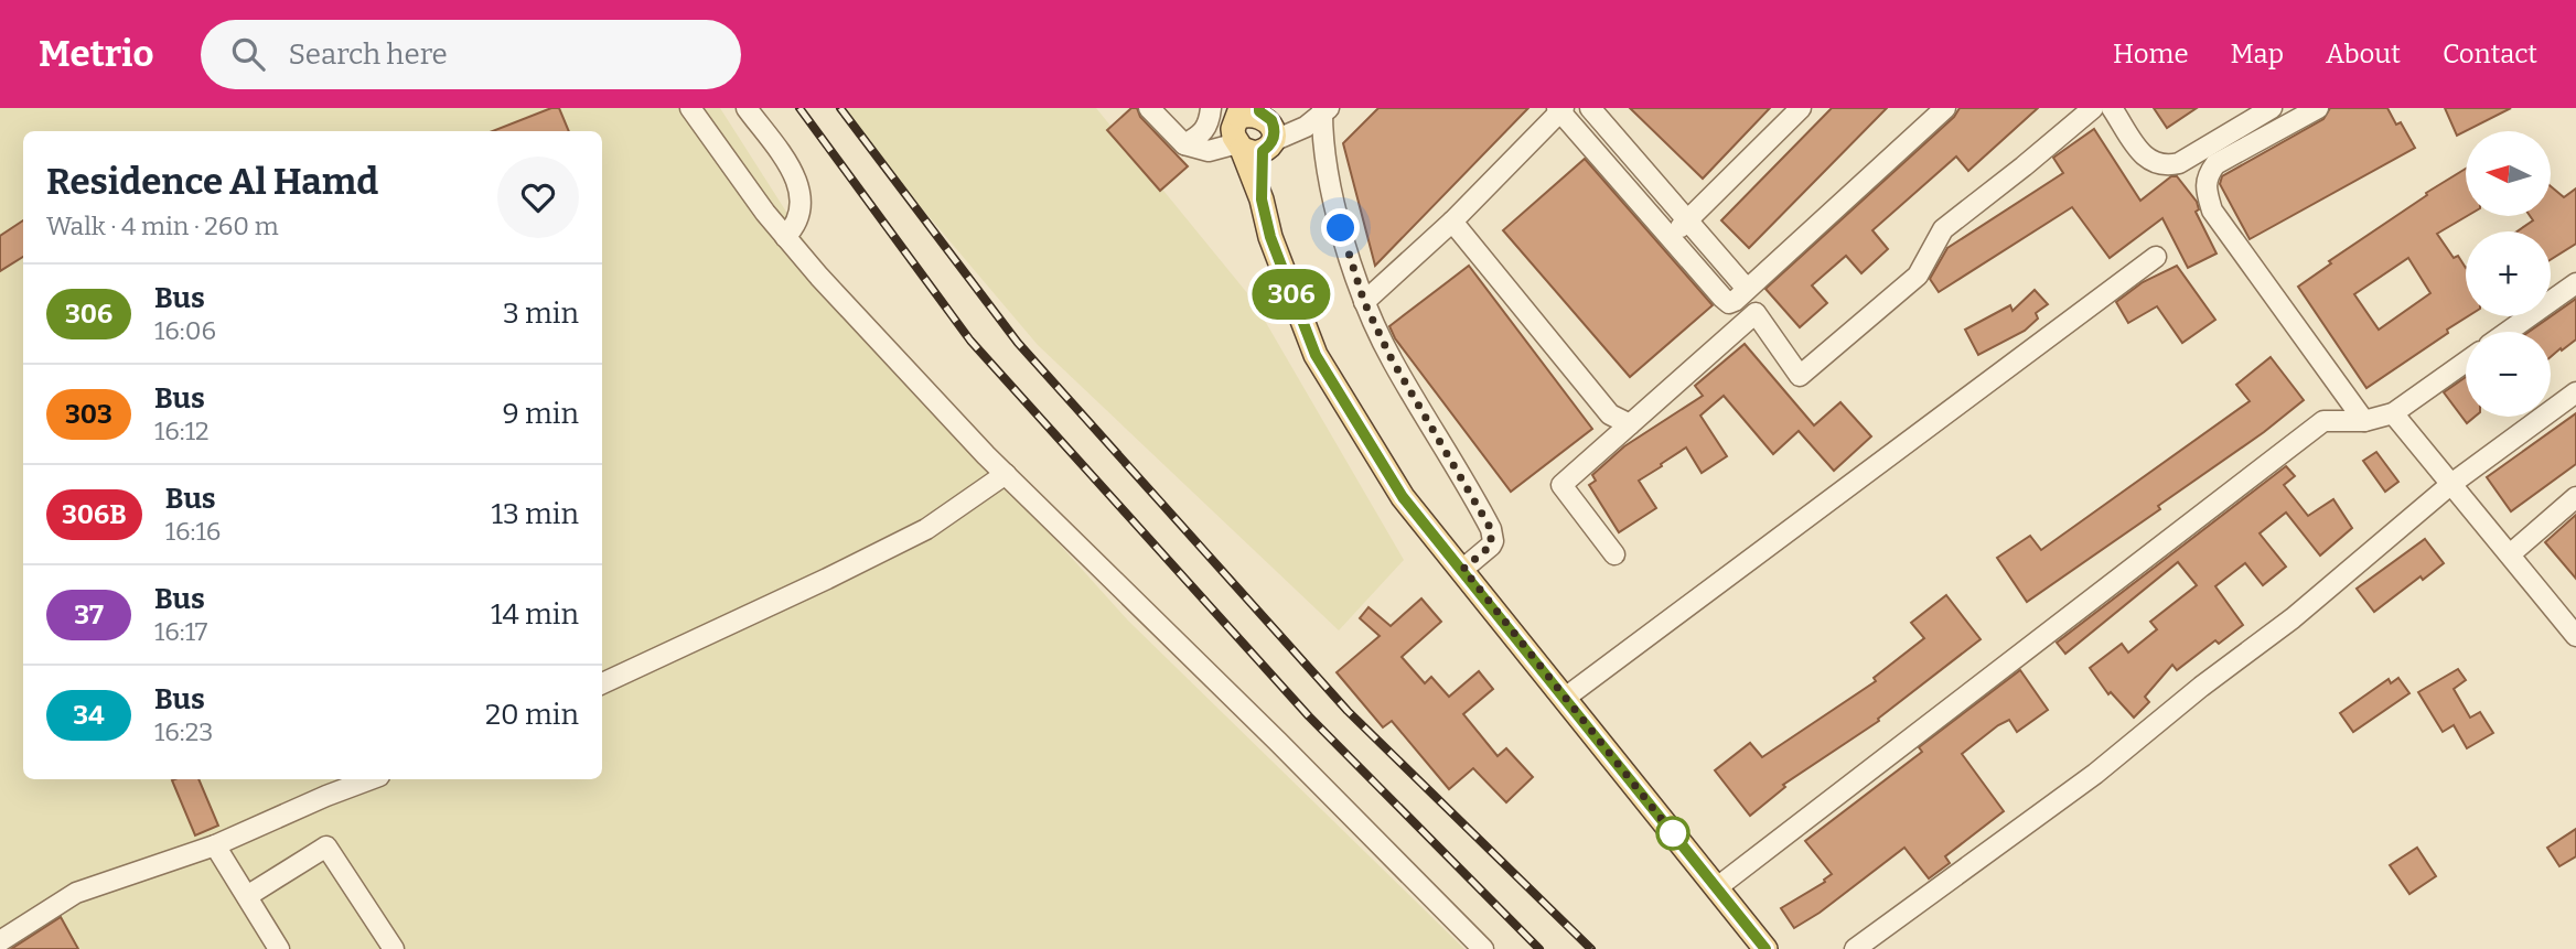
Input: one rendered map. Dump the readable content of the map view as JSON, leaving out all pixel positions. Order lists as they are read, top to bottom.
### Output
{
  "lines": ["bus line 306"],
  "north": "left",
  "page": {
    "header": "Metrio",
    "search": "Search here",
    "nav": [
      "Home",
      "Map",
      "About",
      "Contact"
    ],
    "on_map": "306",
    "map_buttons": ["+", "−"],
    "heading": ["Residence Al Hamd", "Walk · 4 min · 260 m"],
    "list": [
      {
        "mark": "306",
        "name": "Bus",
        "note": "16:06",
        "value": "3 min"
      },
      {
        "mark": "303",
        "name": "Bus",
        "note": "16:12",
        "value": "9 min"
      },
      {
        "mark": "306B",
        "name": "Bus",
        "note": "16:16",
        "value": "13 min"
      },
      {
        "mark": "37",
        "name": "Bus",
        "note": "16:17",
        "value": "14 min"
      },
      {
        "mark": "34",
        "name": "Bus",
        "note": "16:23",
        "value": "20 min"
      }
    ]
  }
}
